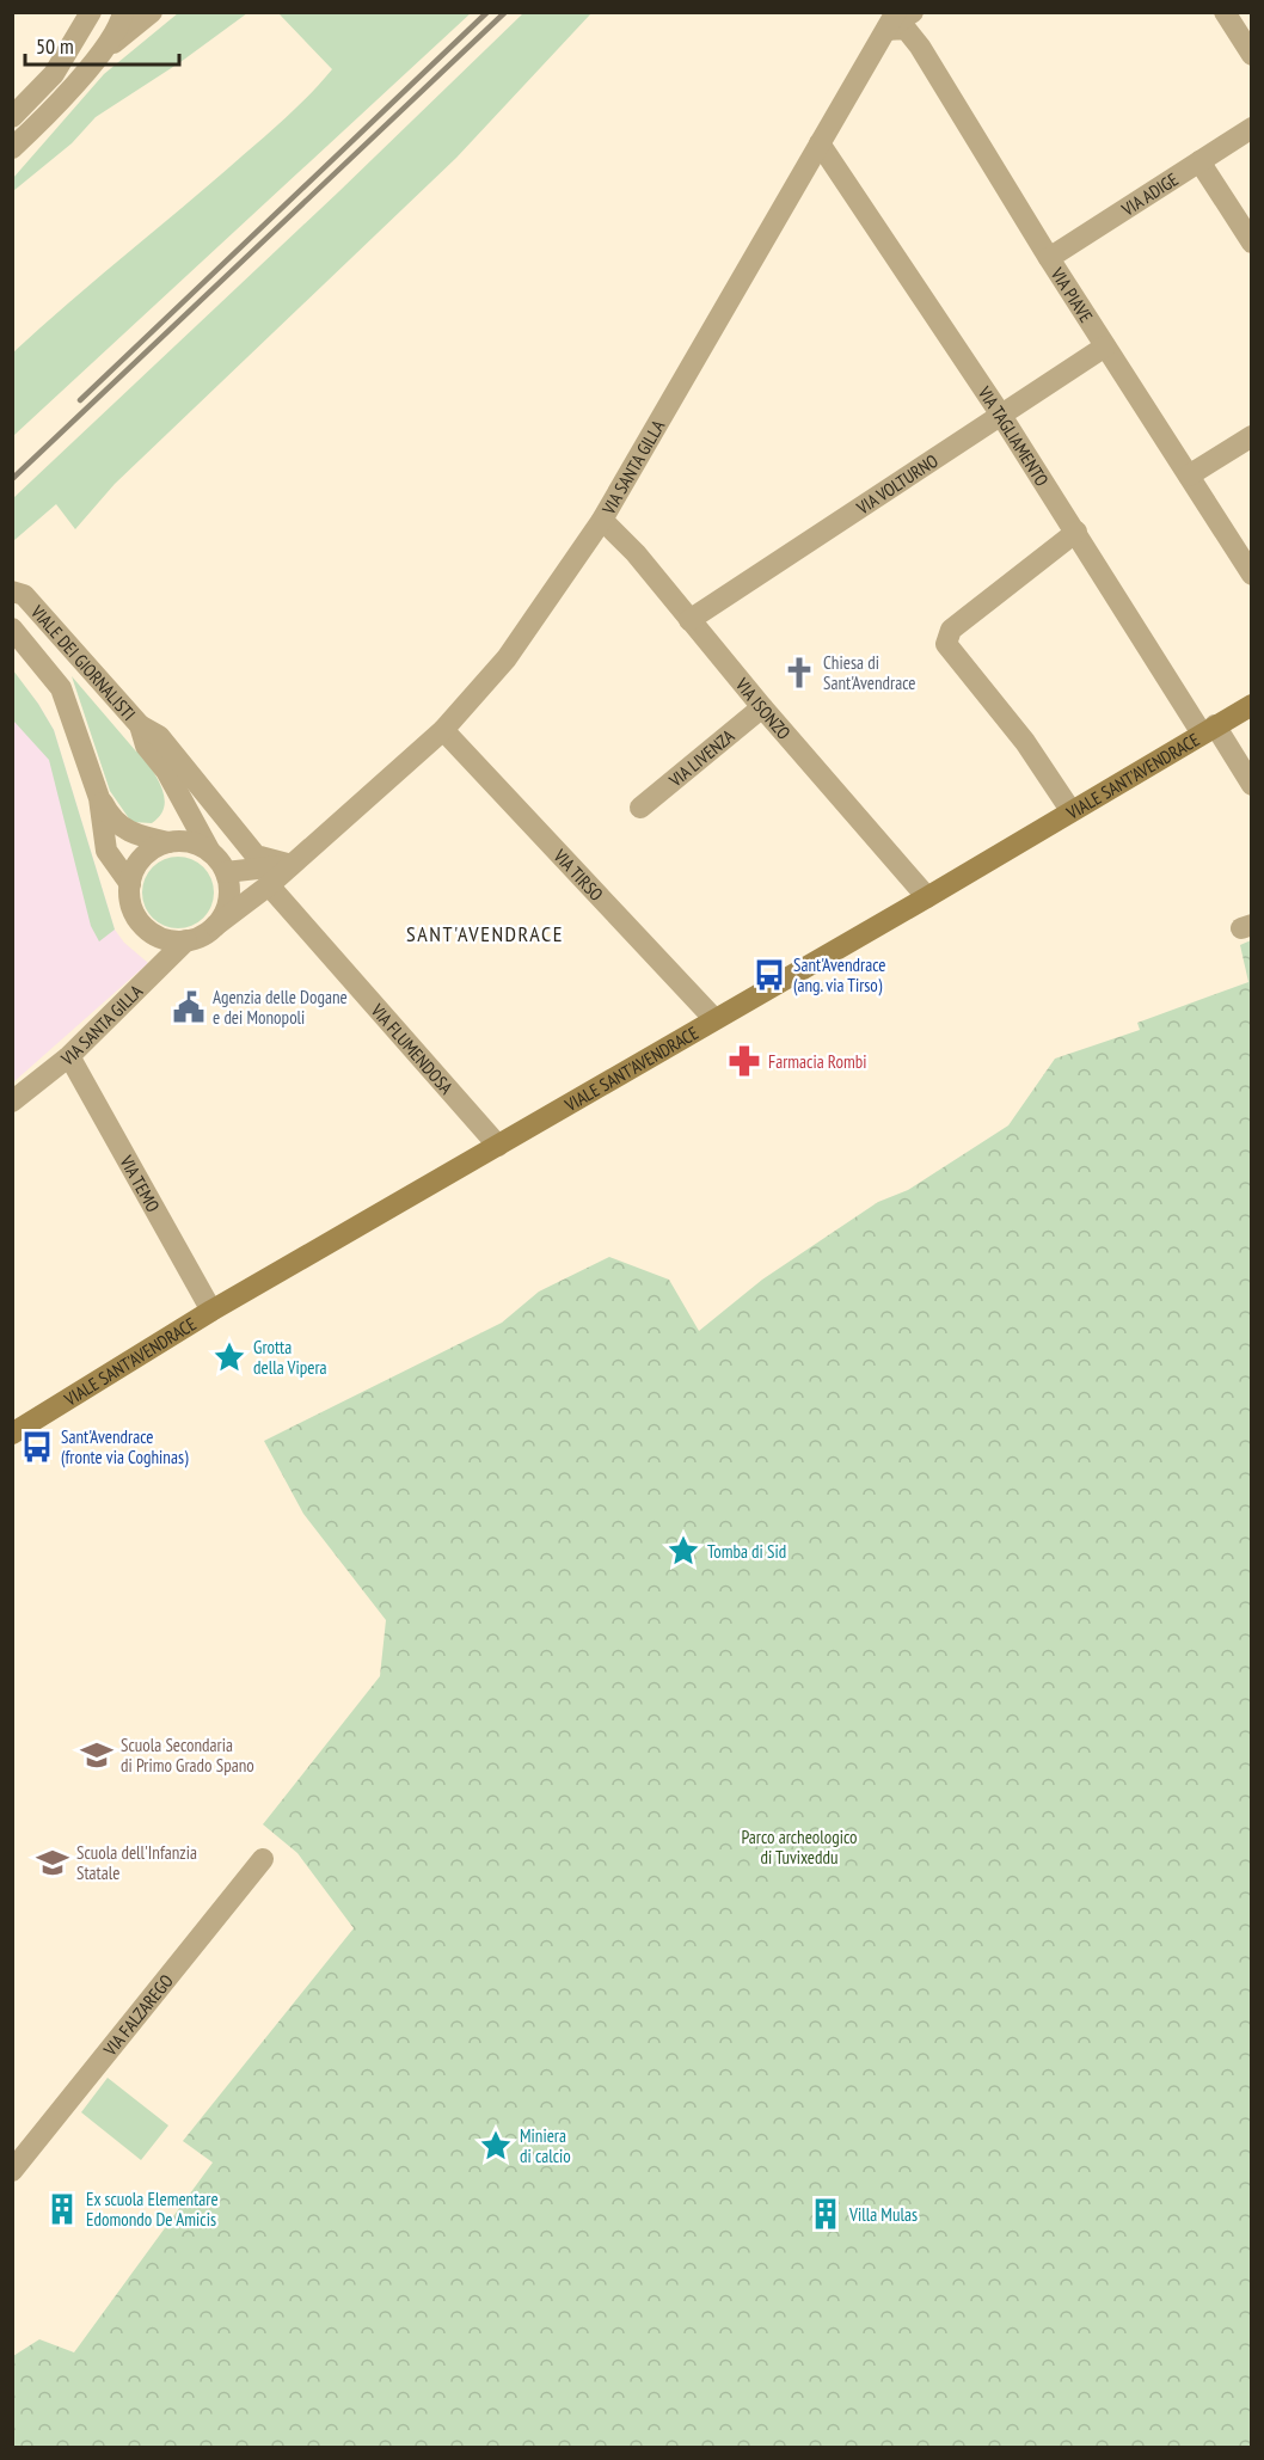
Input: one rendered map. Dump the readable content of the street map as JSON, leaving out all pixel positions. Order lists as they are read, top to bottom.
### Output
{
  "streets": {
    "main road": ["VIALE SANT'AVENDRACE"],
    "street": [
      "VIA ADIGE",
      "VIA PIAVE",
      "VIA TAGLIAMENTO",
      "VIA SANTA GILLA",
      "VIA VOLTURNO",
      "VIALE DEI GIORNALISTI",
      "VIA ISONZO",
      "VIA LIVENZA",
      "VIA TIRSO",
      "VIA FLUMENDOSA",
      "VIA TEMO",
      "VIA FALZAREGO"
    ]
  },
  "crossings": [
    ["VIA ADIGE", "VIA PIAVE"],
    ["VIA PIAVE", "VIA SANTA GILLA"],
    ["VIA PIAVE", "VIA VOLTURNO"],
    ["VIA TAGLIAMENTO", "VIA SANTA GILLA"],
    ["VIA TAGLIAMENTO", "VIA VOLTURNO"],
    ["VIA TAGLIAMENTO", "VIALE SANT'AVENDRACE"],
    ["VIA SANTA GILLA", "VIALE DEI GIORNALISTI"],
    ["VIA SANTA GILLA", "VIA ISONZO"],
    ["VIA SANTA GILLA", "VIA TIRSO"],
    ["VIA SANTA GILLA", "VIA FLUMENDOSA"],
    ["VIA SANTA GILLA", "VIA TEMO"],
    ["VIA VOLTURNO", "VIA ISONZO"],
    ["VIA ISONZO", "VIA LIVENZA"],
    ["VIA ISONZO", "VIALE SANT'AVENDRACE"],
    ["VIALE SANT'AVENDRACE", "VIA TIRSO"],
    ["VIALE SANT'AVENDRACE", "VIA FLUMENDOSA"],
    ["VIALE SANT'AVENDRACE", "VIA TEMO"]
  ],
  "districts": ["SANT'AVENDRACE"],
  "parks": ["Parco archeologico di Tuvixeddu"],
  "places": {
    "church": ["Chiesa di Sant'Avendrace"],
    "bus stop": ["Sant'Avendrace (ang. via Tirso)", "Sant'Avendrace (fronte via Coghinas)"],
    "public building": ["Agenzia delle Dogane e dei Monopoli"],
    "pharmacy": ["Farmacia Rombi"],
    "place": ["Grotta della Vipera", "Tomba di Sid", "Miniera di calcio"],
    "school or university": ["Scuola Secondaria di Primo Grado Spano", "Scuola dell'Infanzia Statale"],
    "building": ["Ex scuola Elementare Edomondo De Amicis", "Villa Mulas"]
  },
  "scale_bar": "50 m"
}
